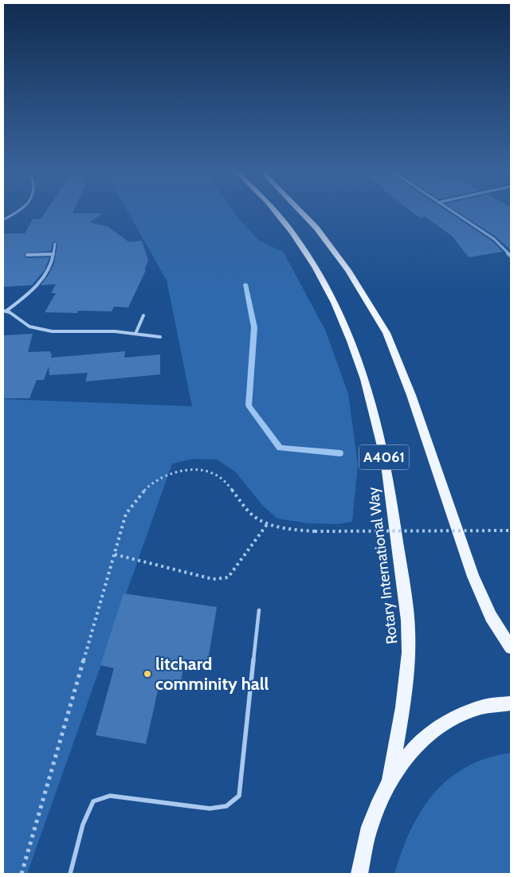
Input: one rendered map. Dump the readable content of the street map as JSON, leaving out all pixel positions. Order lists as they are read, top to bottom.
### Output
{
  "streets": {
    "main road": ["A4061", "Rotary International Way"]
  },
  "places": ["litchard comminity hall"]
}
